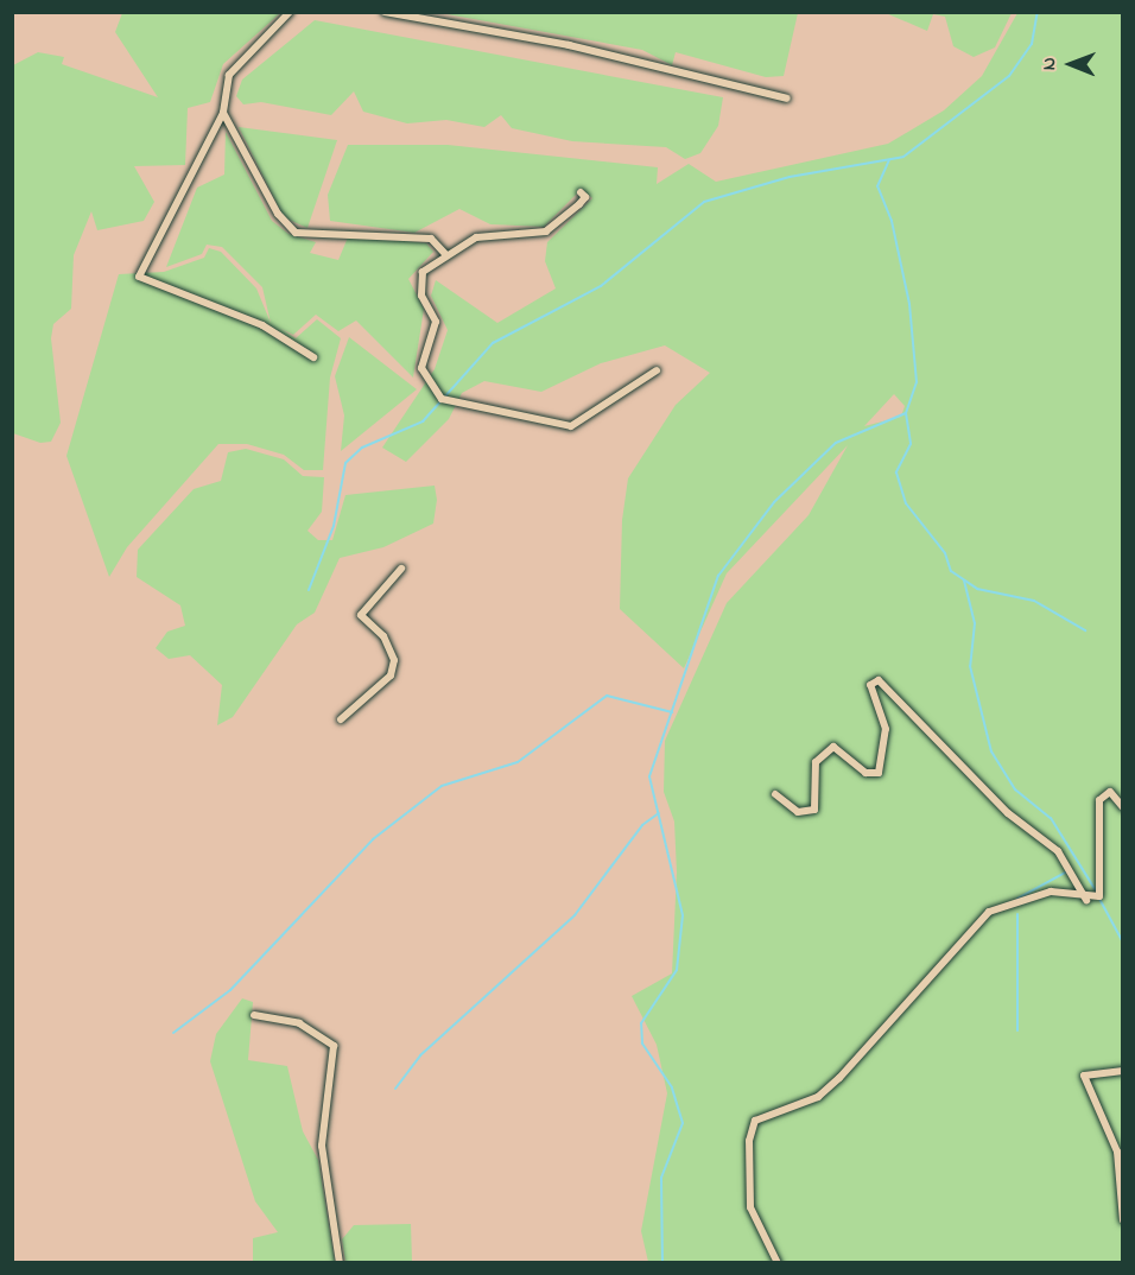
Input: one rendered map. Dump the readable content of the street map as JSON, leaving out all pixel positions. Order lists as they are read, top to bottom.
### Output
{
  "north": "left"
}
